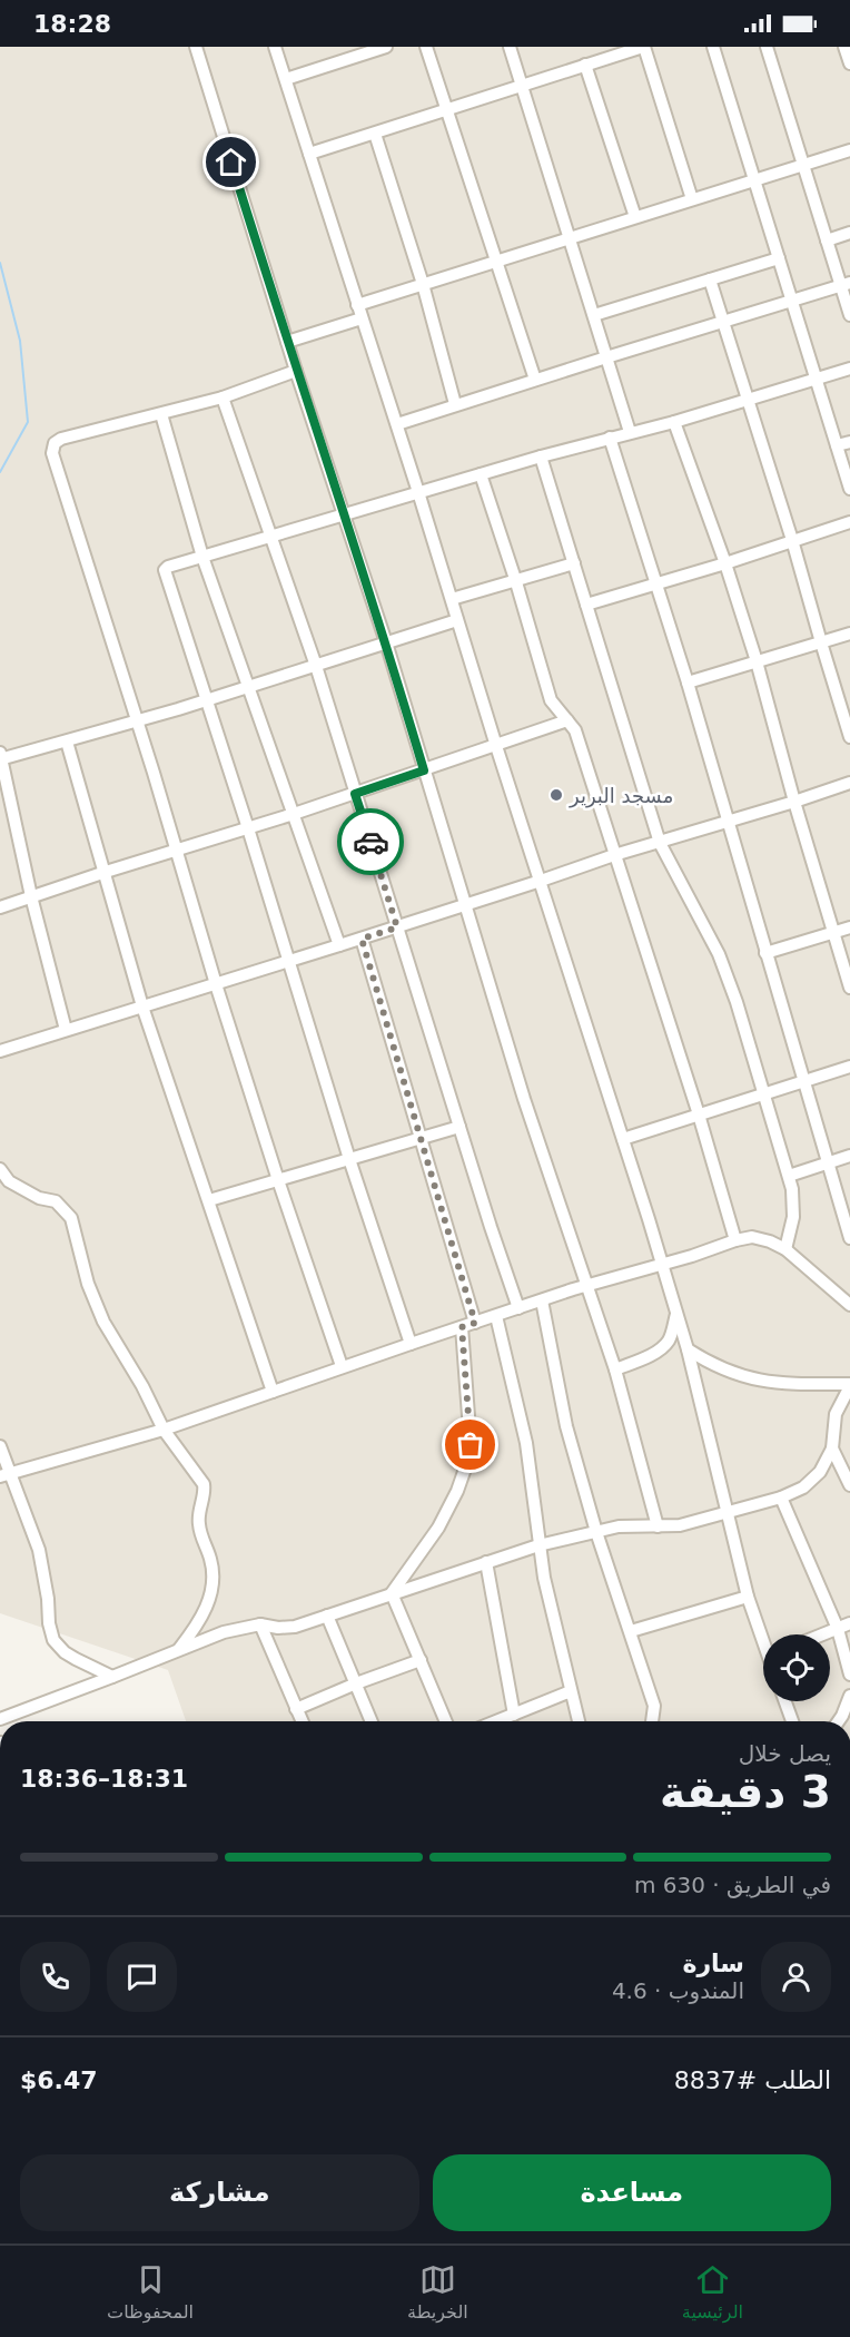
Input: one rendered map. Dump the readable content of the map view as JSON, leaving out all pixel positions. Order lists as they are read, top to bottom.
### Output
{
  "places": ["مسجد البرير"],
  "page": {
    "status": "18:28",
    "heading": ["3 دقيقة", "يصل خلال", "18:31–18:36"],
    "panel": [
      "سارة",
      "المندوب · 4.6",
      "الطلب #8837",
      "$6.47"
    ],
    "bar": "في الطريق · 630 m",
    "buttons": ["مساعدة", "مشاركة"],
    "tabs": ["الرئيسية", "الخريطة", "المحفوظات"]
  }
}
